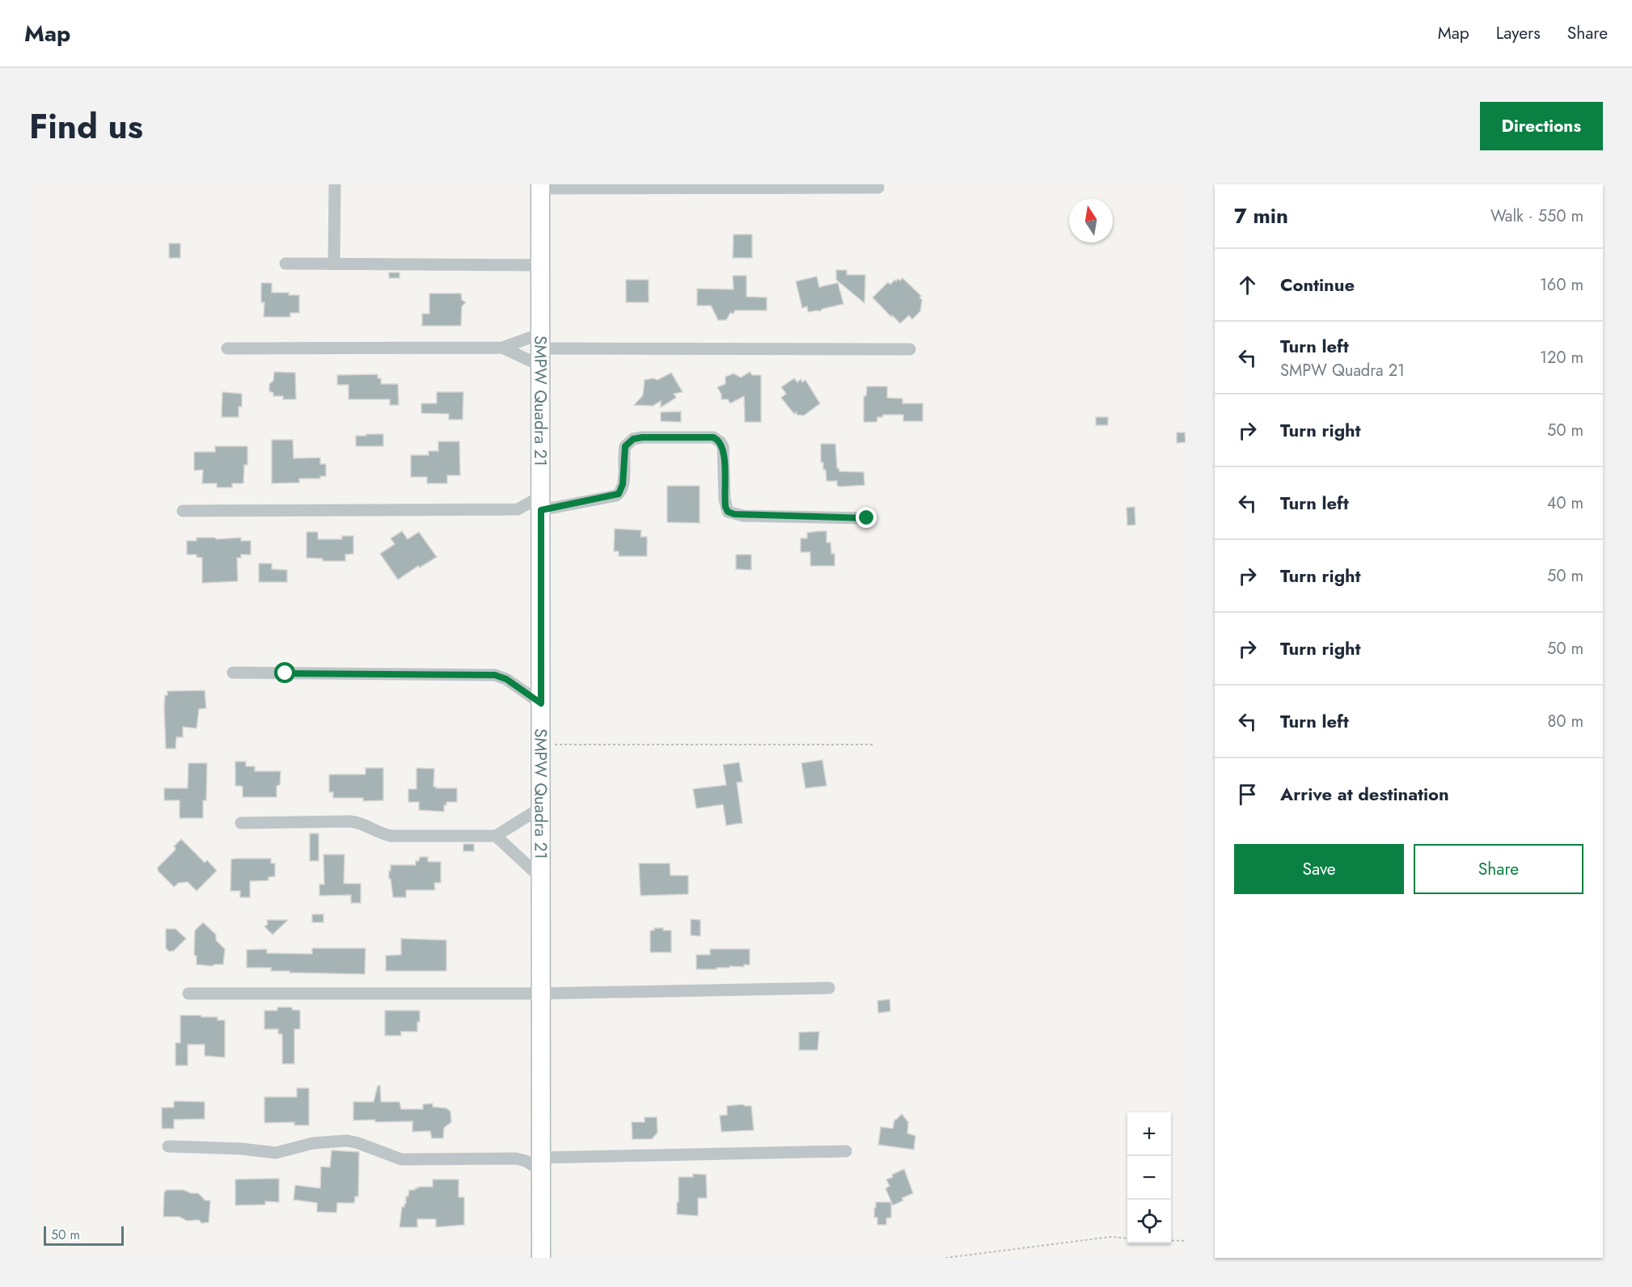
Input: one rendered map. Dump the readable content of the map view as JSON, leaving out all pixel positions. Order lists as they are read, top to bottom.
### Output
{
  "streets": {
    "street": ["SMPW Quadra 21"]
  },
  "scale_bar": "50 m",
  "north": "top",
  "page": {
    "header": "Map",
    "nav": ["Map", "Layers", "Share"],
    "title": "Find us",
    "buttons": [
      "Directions",
      ["Save", "Share"]
    ],
    "heading": ["7 min", "Walk · 550 m"],
    "list": [
      ["Continue", "160 m"],
      ["Turn left", "SMPW Quadra 21", "120 m"],
      ["Turn right", "50 m"],
      ["Turn left", "40 m"],
      ["Turn right", "50 m"],
      ["Turn right", "50 m"],
      ["Turn left", "80 m"],
      "Arrive at destination"
    ],
    "map_buttons": ["+", "−"],
    "scale": "50 m"
  }
}
